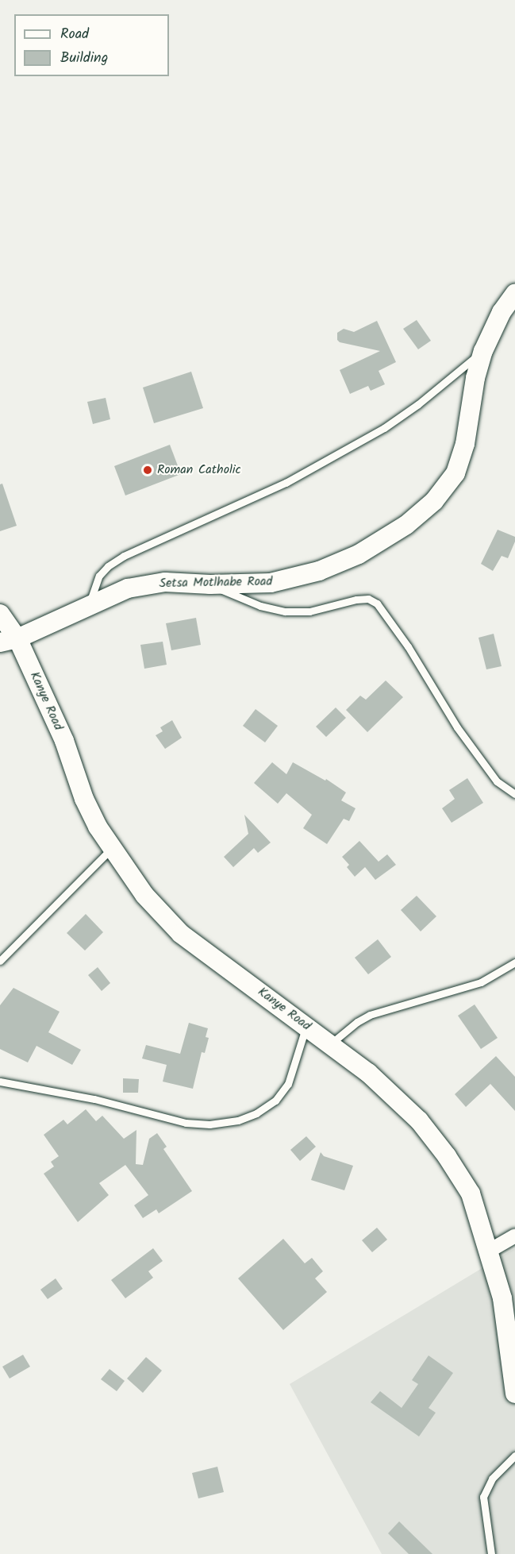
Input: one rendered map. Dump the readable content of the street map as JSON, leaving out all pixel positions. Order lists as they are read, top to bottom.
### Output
{
  "streets": {
    "main road": ["Setsa Motlhabe Road", "Kanye Road"]
  },
  "crossings": [
    ["Setsa Motlhabe Road", "Kanye Road"]
  ],
  "places": ["Roman Catholic"],
  "legend": ["Road", "Building"]
}
